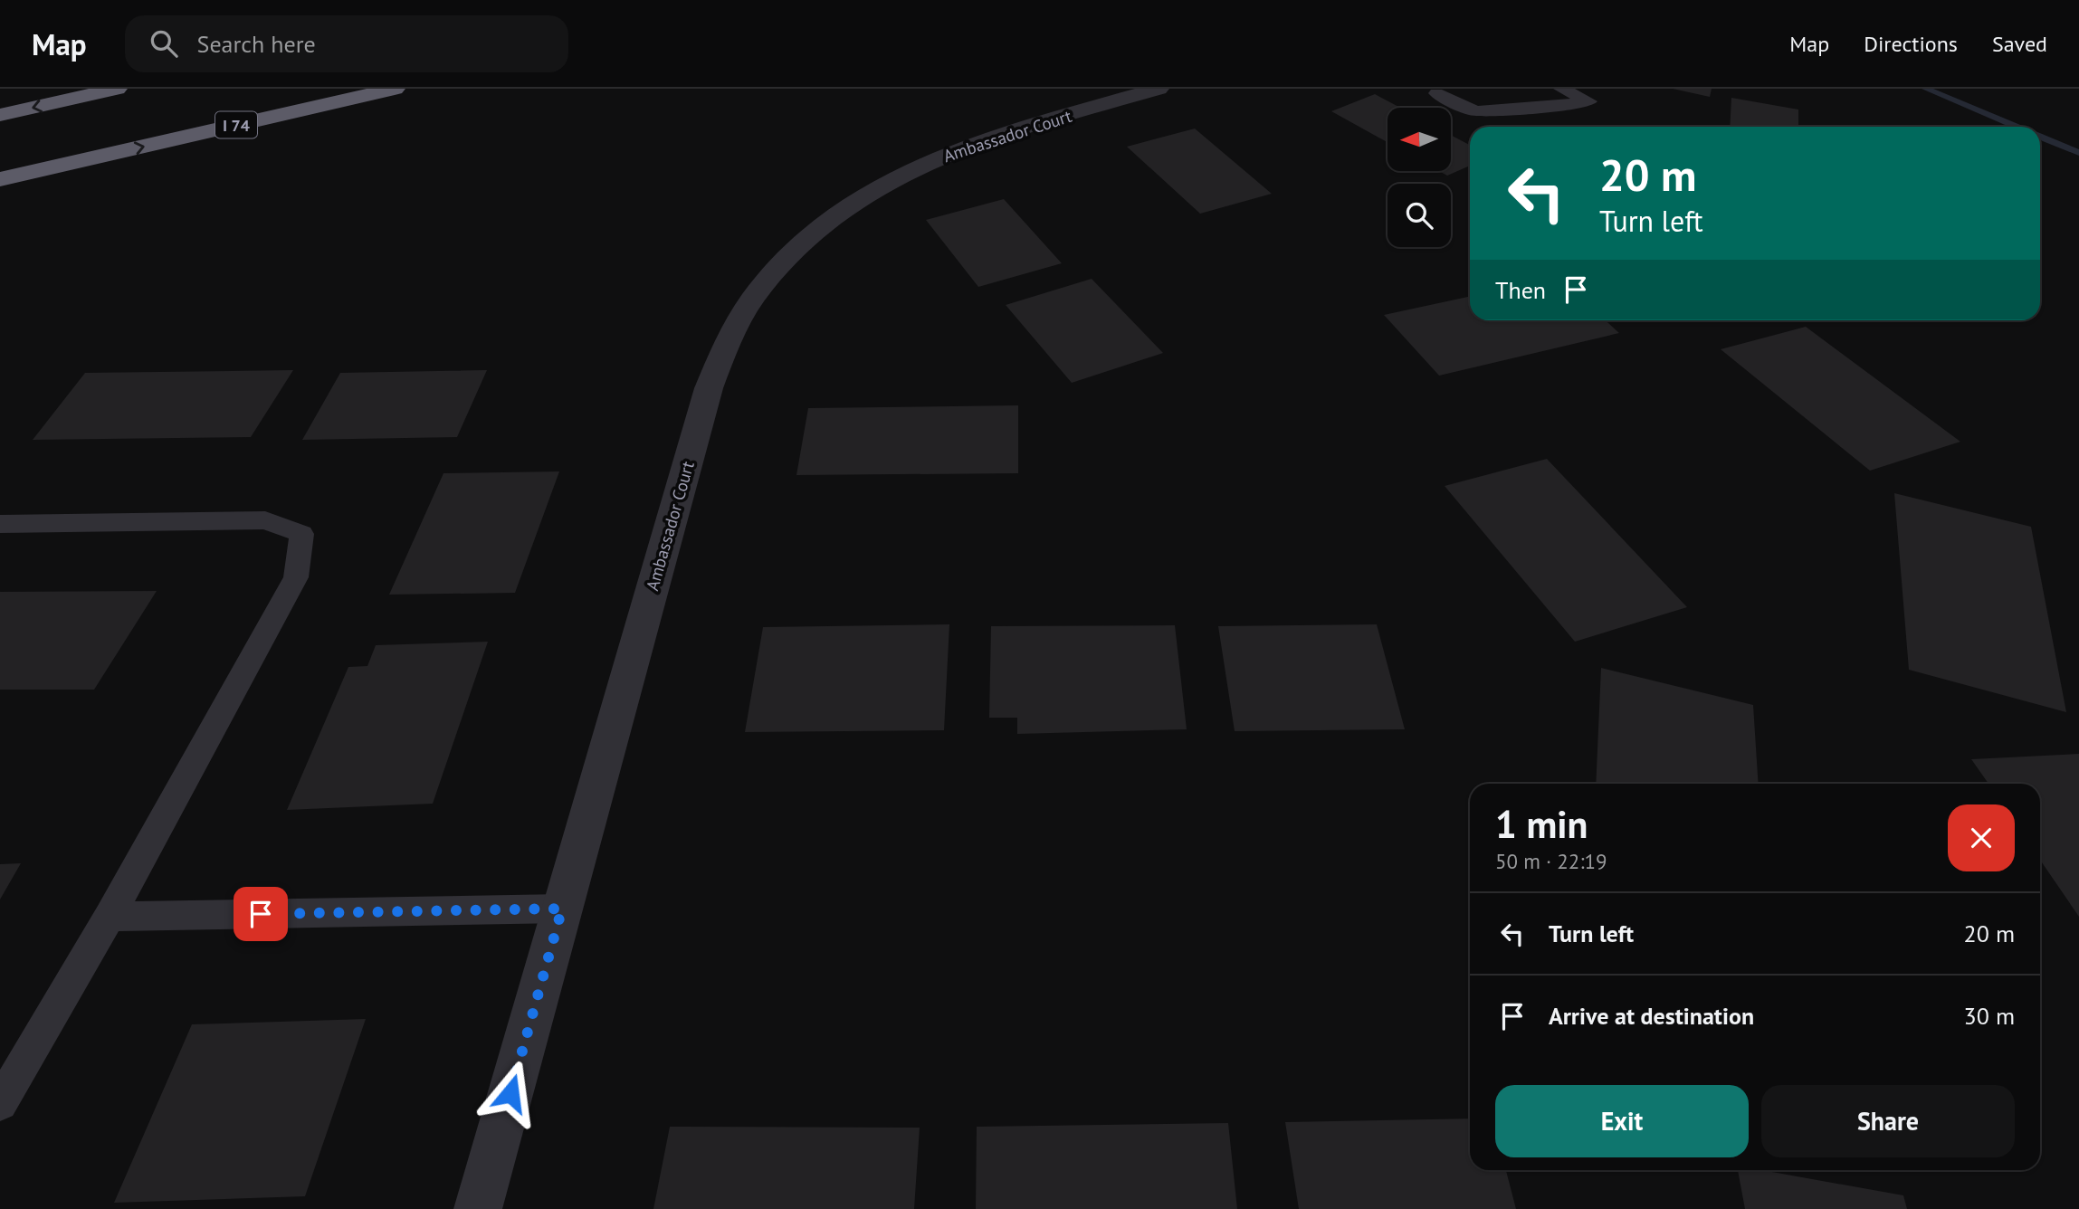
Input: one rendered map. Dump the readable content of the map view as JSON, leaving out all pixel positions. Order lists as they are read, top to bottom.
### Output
{
  "streets": {
    "highway": ["I 74"],
    "street": ["Ambassador Court"]
  },
  "north": "left",
  "page": {
    "header": "Map",
    "search": "Search here",
    "nav": ["Map", "Directions", "Saved"],
    "turn": ["20 m", "Turn left"],
    "then": "Then",
    "heading": ["1 min", "50 m · 22:19"],
    "list": [
      {
        "name": "Turn left",
        "value": "20 m"
      },
      {
        "name": "Arrive at destination",
        "value": "30 m"
      }
    ],
    "buttons": ["Exit", "Share"]
  }
}
